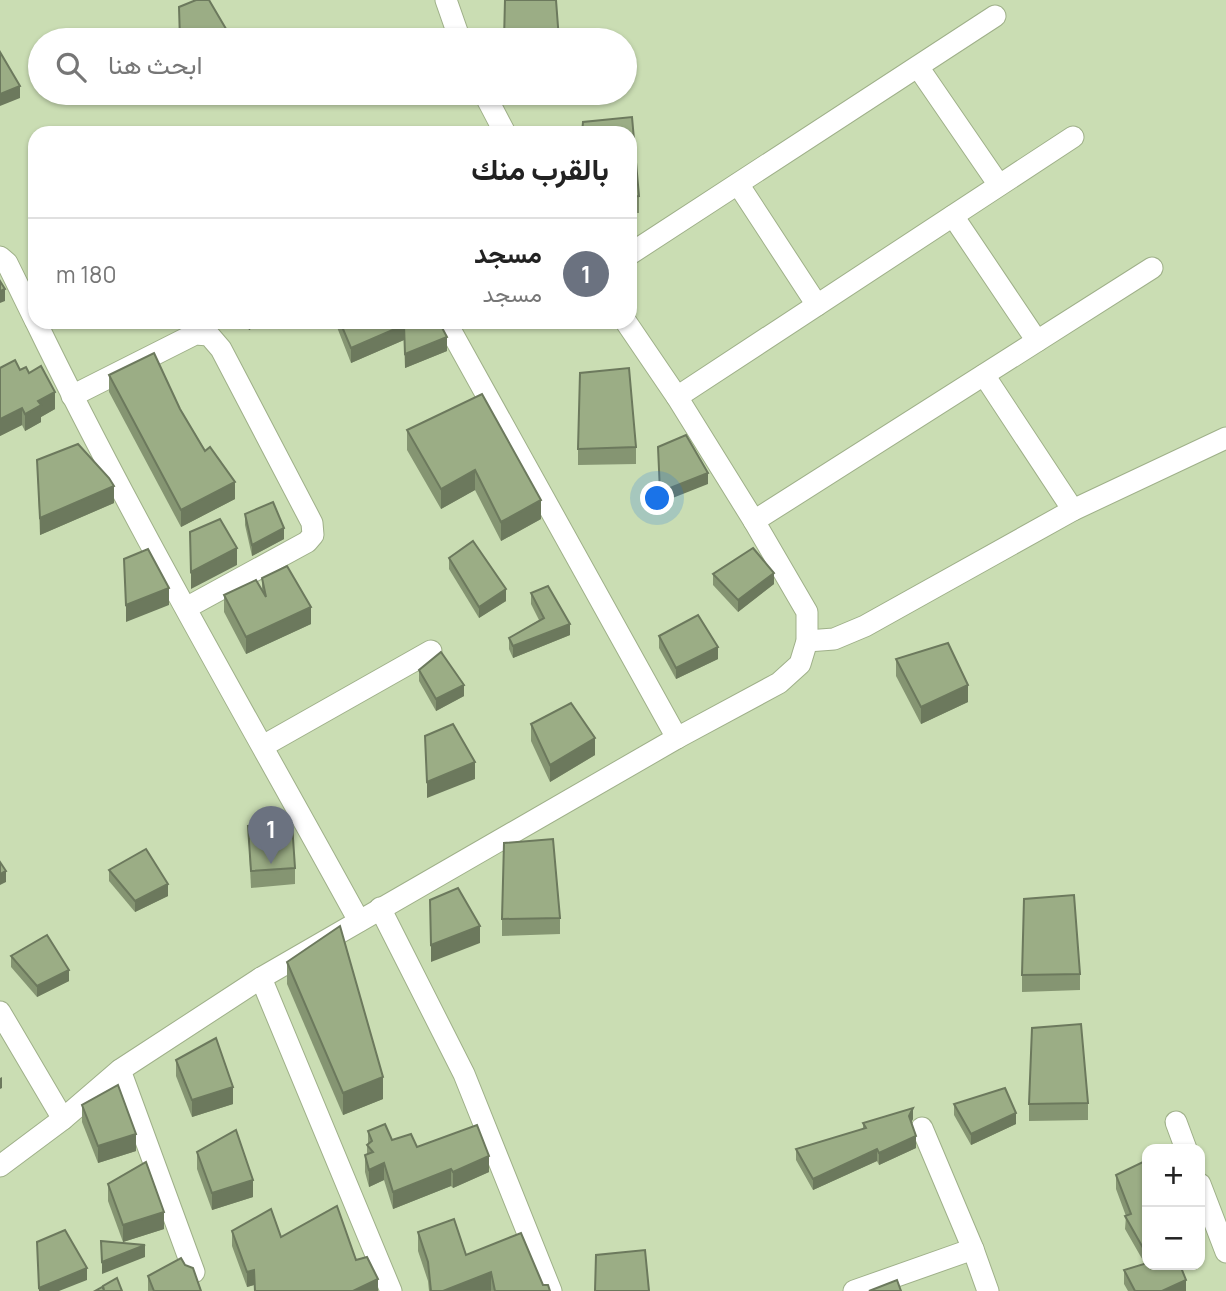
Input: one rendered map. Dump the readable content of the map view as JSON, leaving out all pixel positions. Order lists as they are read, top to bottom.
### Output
{
  "page": {
    "search": "ابحث هنا",
    "heading": "بالقرب منك",
    "list": [
      {
        "mark": "1",
        "name": "مسجد",
        "note": "مسجد",
        "value": "180 m"
      }
    ],
    "pins": "1",
    "map_buttons": ["+", "−"]
  }
}
